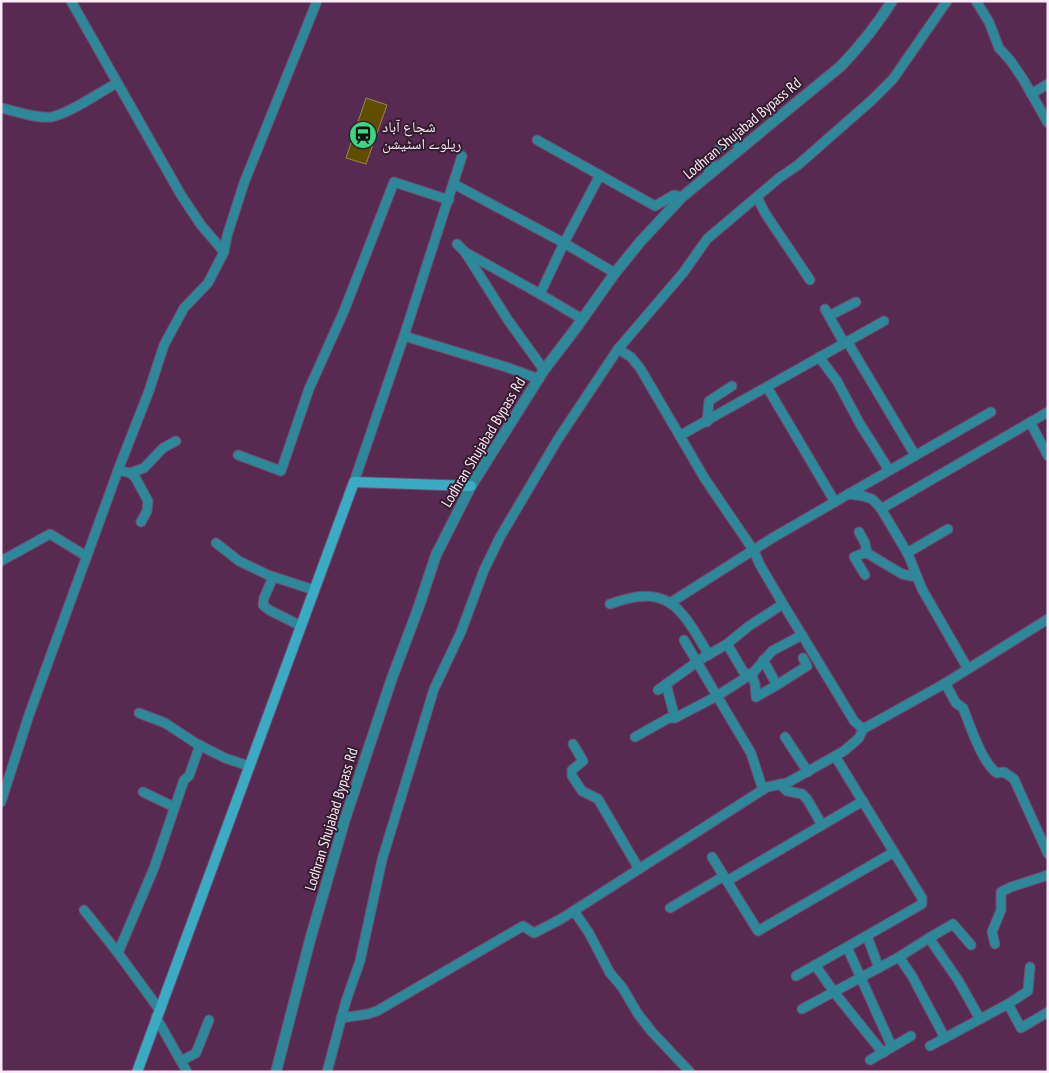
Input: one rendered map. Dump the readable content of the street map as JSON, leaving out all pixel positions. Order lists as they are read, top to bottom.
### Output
{
  "streets": {
    "street": ["Lodhran Shujabad Bypass Rd"]
  },
  "places": {
    "station": ["شجاع آباد ریلوے اسٹیشن"]
  }
}
